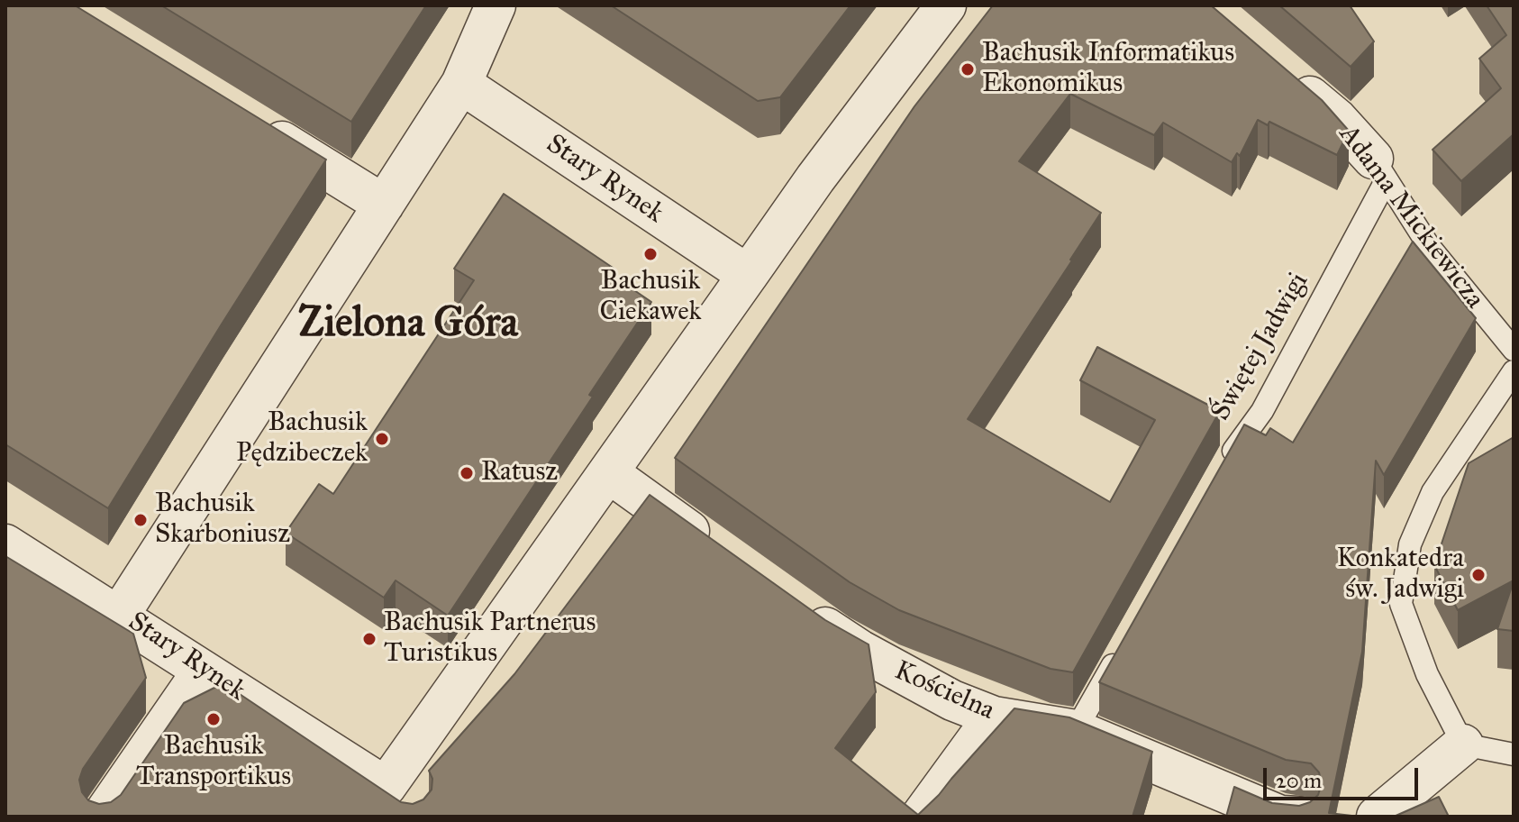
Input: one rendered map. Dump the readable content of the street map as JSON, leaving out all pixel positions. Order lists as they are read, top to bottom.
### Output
{
  "streets": {
    "street": ["Stary Rynek", "Adama Mickiewicza", "Kościelna"],
    "lane": ["Świętej Jadwigi"]
  },
  "crossings": [
    ["Adama Mickiewicza", "Świętej Jadwigi"]
  ],
  "districts": ["Zielona Góra"],
  "places": [
    "Bachusik Informatikus Ekonomikus",
    "Bachusik Ciekawek",
    "Bachusik Pędzibeczek",
    "Ratusz",
    "Bachusik Skarboniusz",
    "Konkatedra św. Jadwigi",
    "Bachusik Partnerus Turistikus",
    "Bachusik Transportikus"
  ],
  "scale_bar": "20 m"
}
